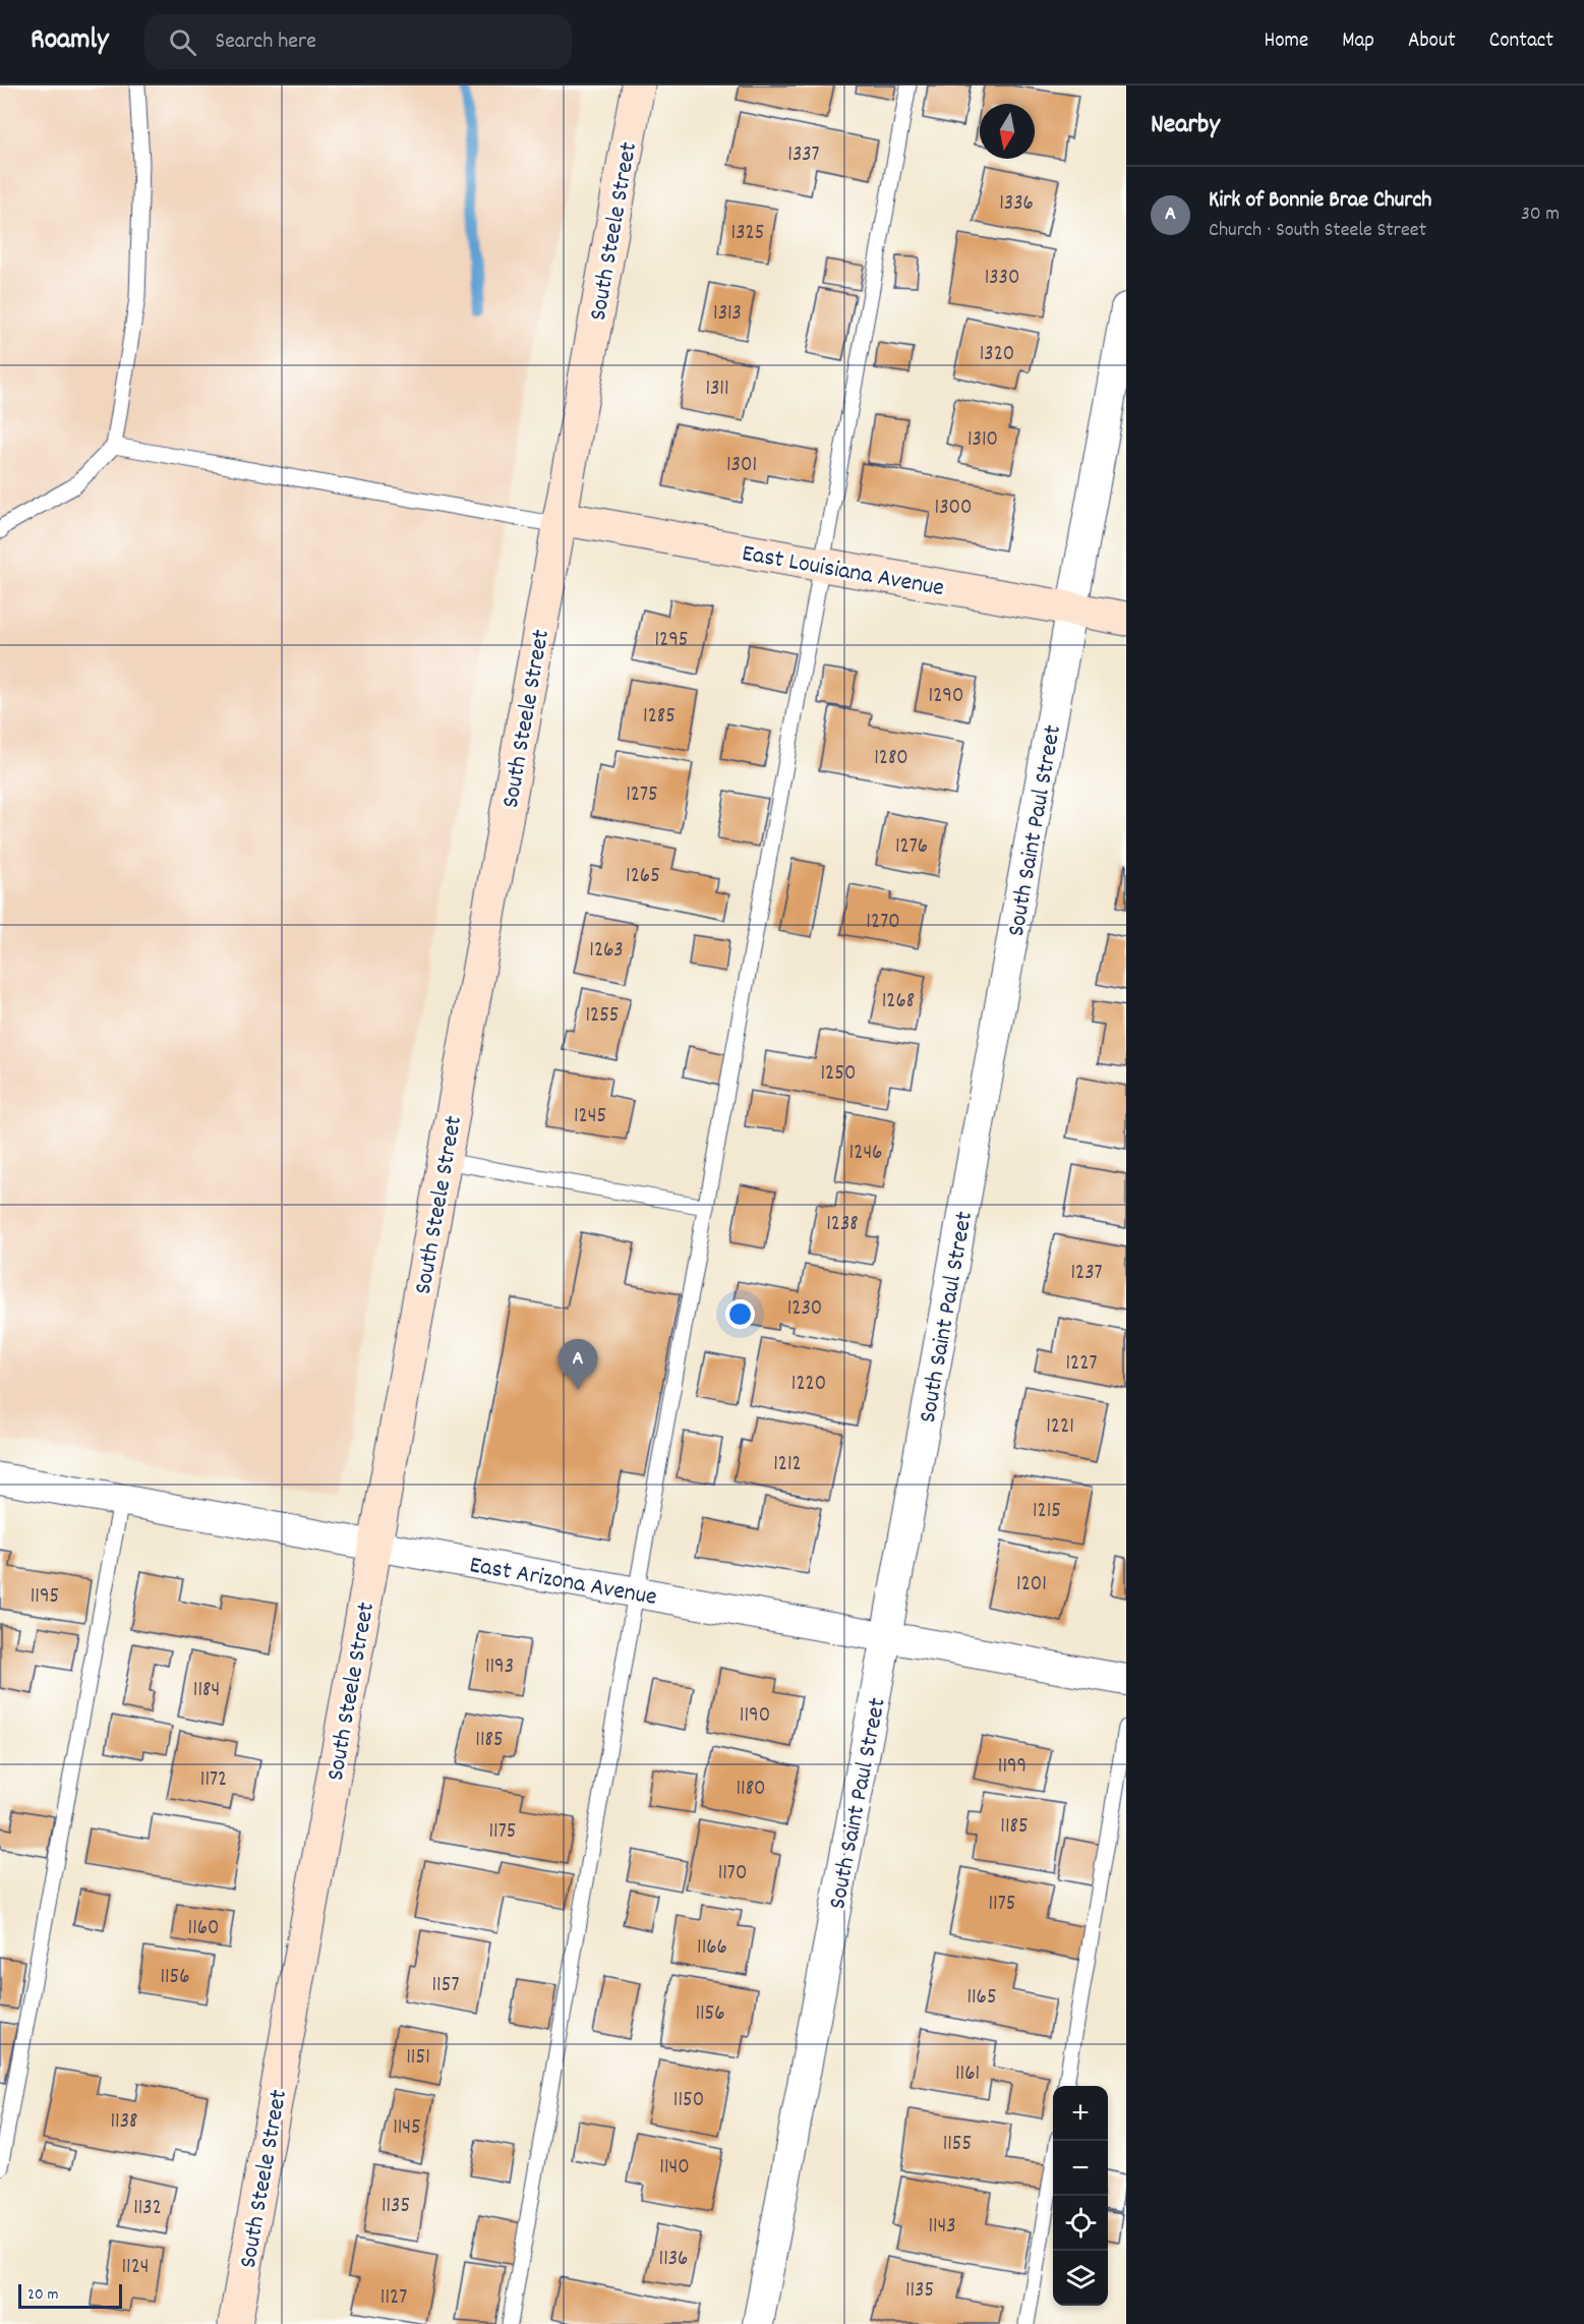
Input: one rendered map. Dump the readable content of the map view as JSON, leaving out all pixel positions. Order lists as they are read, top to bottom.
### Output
{
  "streets": {
    "street": [
      "South Steele Street",
      "East Louisiana Avenue",
      "South Saint Paul Street",
      "East Arizona Avenue"
    ]
  },
  "crossings": [
    ["South Steele Street", "East Louisiana Avenue"],
    ["South Steele Street", "East Arizona Avenue"],
    ["East Louisiana Avenue", "South Saint Paul Street"],
    ["South Saint Paul Street", "East Arizona Avenue"]
  ],
  "house_numbers": [
    "1337",
    "1336",
    "1325",
    "1330",
    "1313",
    "1320",
    "1311",
    "1310",
    "1301",
    "1300",
    "1295",
    "1290",
    "1285",
    "1280",
    "1275",
    "1276",
    "1265",
    "1270",
    "1263",
    "1268",
    "1255",
    "1250",
    "1245",
    "1246",
    "1238",
    "1237",
    "1230",
    "1227",
    "1220",
    "1221",
    "1212",
    "1215",
    "1201",
    "1195",
    "1193",
    "1184",
    "1190",
    "1185",
    "1199",
    "1172",
    "1180",
    "1185",
    "1175",
    "1170",
    "1175",
    "1160",
    "1166",
    "1156",
    "1157",
    "1165",
    "1156",
    "1151",
    "1161",
    "1150",
    "1138",
    "1145",
    "1155",
    "1140",
    "1135",
    "1132",
    "1143",
    "1136",
    "1124",
    "1135",
    "1127"
  ],
  "scale_bar": "20 m",
  "north": "bottom",
  "page": {
    "header": "Roamly",
    "search": "Search here",
    "nav": [
      "Home",
      "Map",
      "About",
      "Contact"
    ],
    "heading": "Nearby",
    "list": [
      {
        "mark": "A",
        "name": "Kirk of Bonnie Brae Church",
        "note": "Church · South Steele Street",
        "value": "30 m"
      }
    ],
    "pins": "A",
    "map_buttons": ["+", "−"],
    "scale": "20 m"
  }
}
